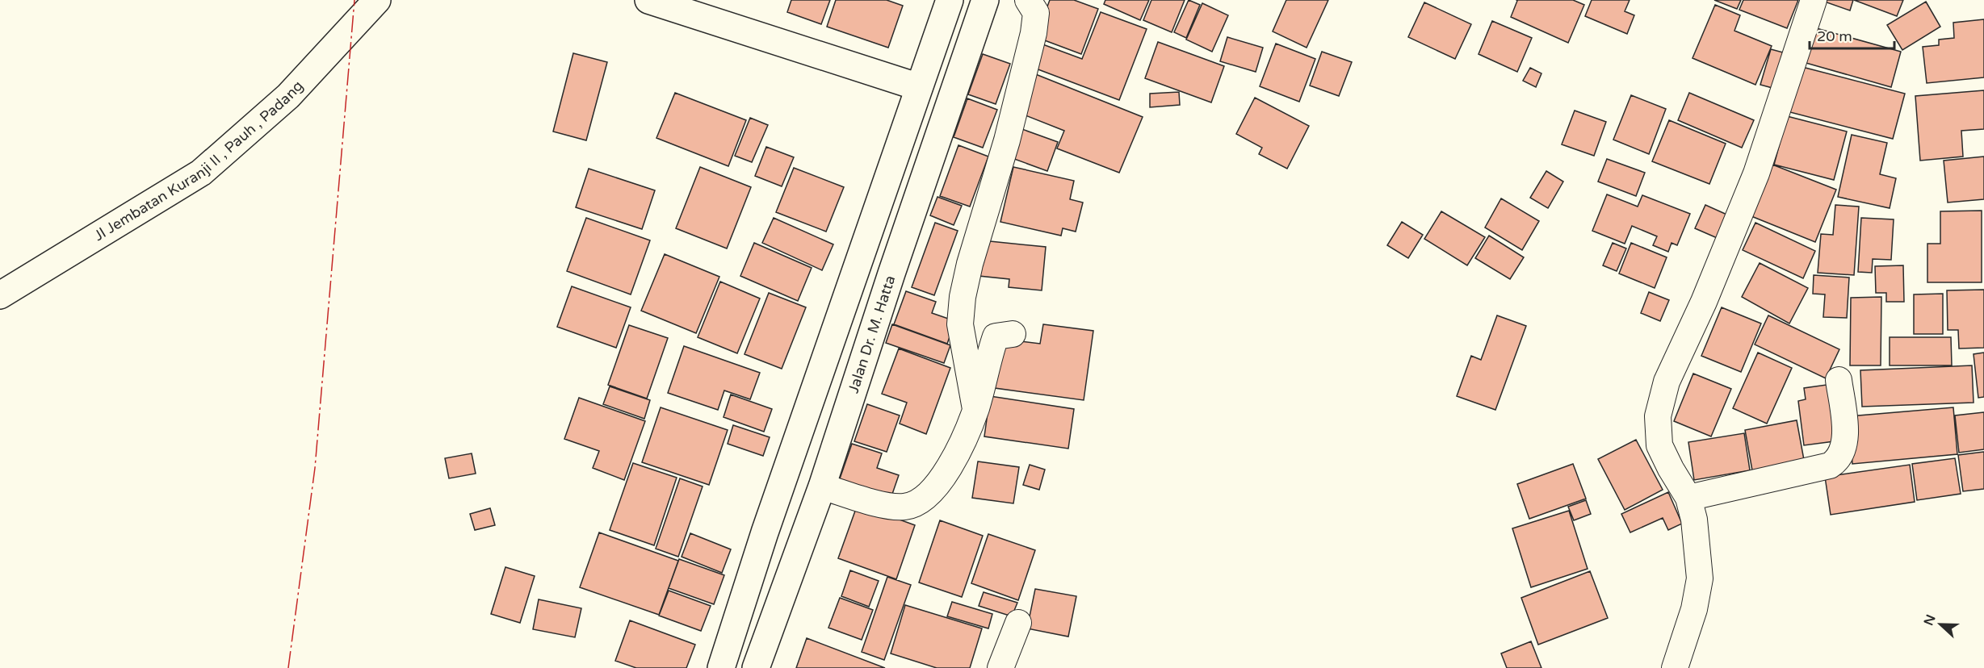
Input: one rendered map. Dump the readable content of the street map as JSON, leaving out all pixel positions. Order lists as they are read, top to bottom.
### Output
{
  "streets": {
    "main road": ["Jl Jembatan Kuranji II , Pauh , Padang", "Jalan Dr. M. Hatta"]
  },
  "scale_bar": "20 m",
  "north": "left"
}
